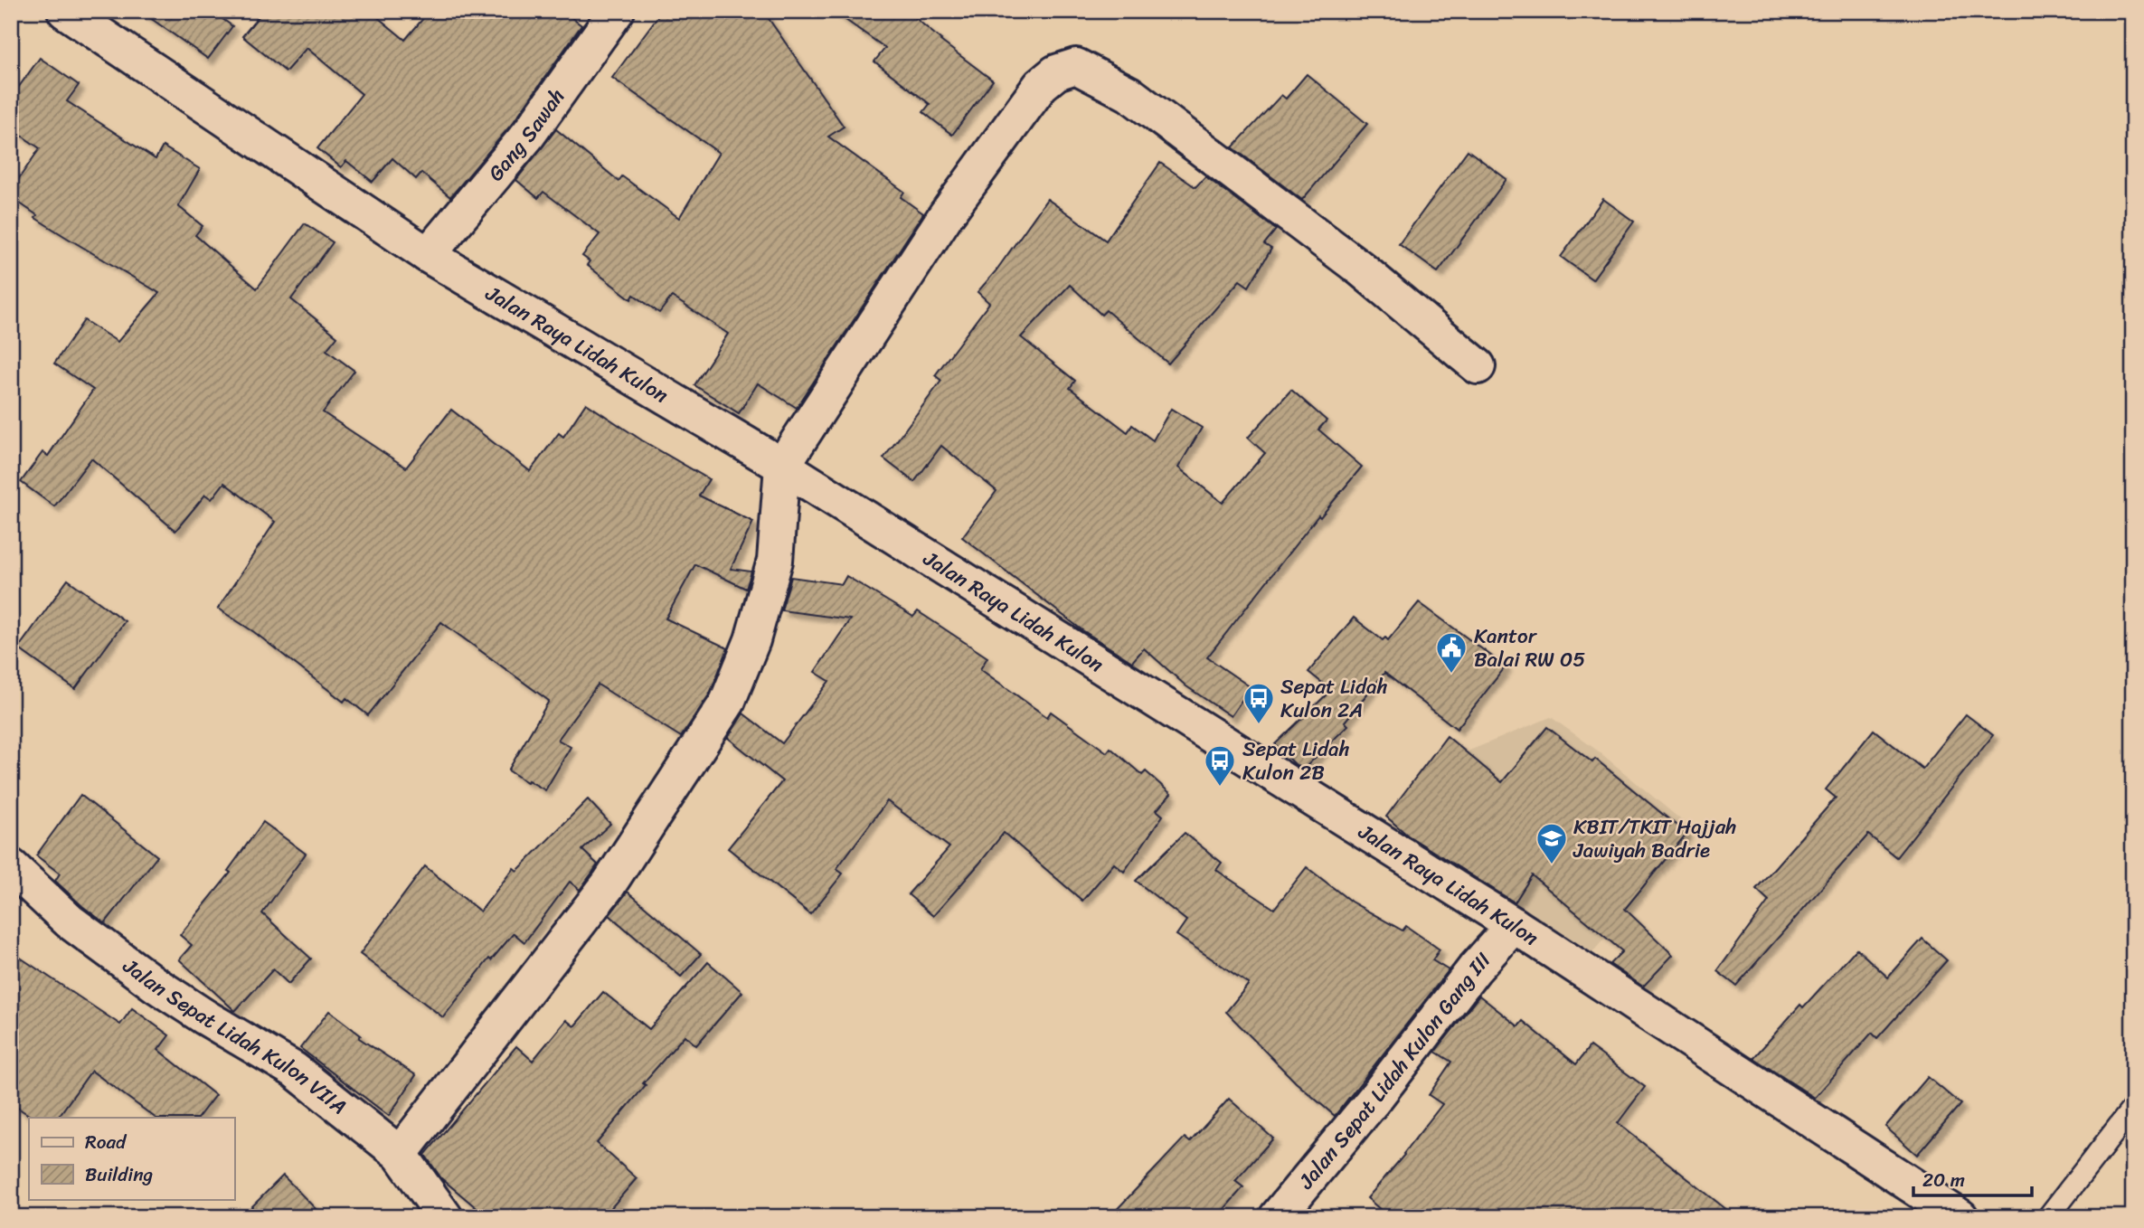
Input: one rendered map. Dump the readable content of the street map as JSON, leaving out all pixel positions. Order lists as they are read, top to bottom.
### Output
{
  "streets": {
    "street": [
      "Gang Sawah",
      "Jalan Raya Lidah Kulon",
      "Jalan Sepat Lidah Kulon VIIA",
      "Jalan Sepat Lidah Kulon Gang III"
    ]
  },
  "crossings": [
    ["Gang Sawah", "Jalan Raya Lidah Kulon"],
    ["Jalan Raya Lidah Kulon", "Jalan Sepat Lidah Kulon Gang III"]
  ],
  "places": {
    "public building": ["Kantor Balai RW 05"],
    "bus stop": ["Sepat Lidah Kulon 2A", "Sepat Lidah Kulon 2B"],
    "school or university": ["KBIT/TKIT Hajjah Jawiyah Badrie"]
  },
  "legend": ["Road", "Building"],
  "scale_bar": "20 m"
}
